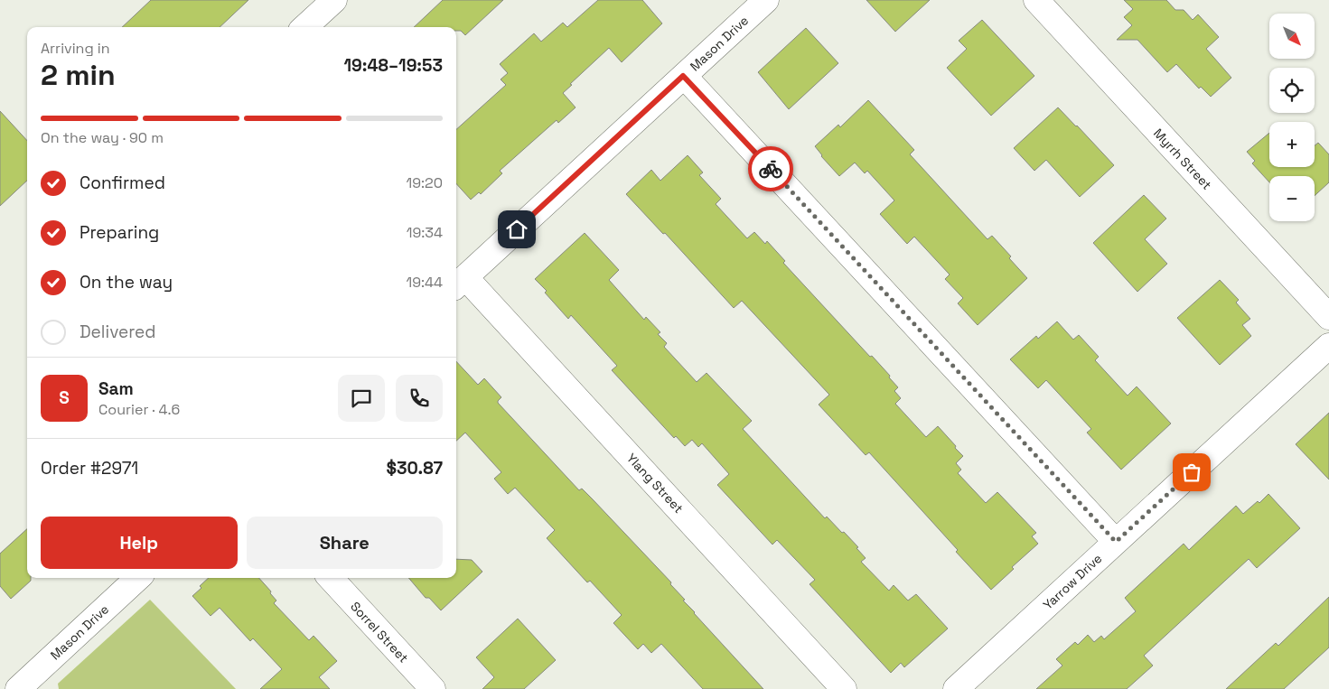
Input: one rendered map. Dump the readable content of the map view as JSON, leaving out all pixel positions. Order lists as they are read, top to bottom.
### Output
{
  "streets": {
    "street": [
      "Mason Drive",
      "Myrrh Street",
      "Ylang Street",
      "Yarrow Drive",
      "Sorrel Street"
    ]
  },
  "crossings": [
    ["Mason Drive", "Ylang Street"]
  ],
  "north": "bottom right",
  "page": {
    "map_buttons": ["+", "−"],
    "heading": ["2 min", "Arriving in", "19:48–19:53"],
    "panel": [
      "Sam",
      "Courier · 4.6",
      "Order #2971",
      "$30.87"
    ],
    "bar": "On the way · 90 m",
    "list": [
      ["Confirmed", "19:20"],
      ["Preparing", "19:34"],
      ["On the way", "19:44"],
      "Delivered"
    ],
    "round": "S",
    "buttons": ["Help", "Share"]
  }
}
